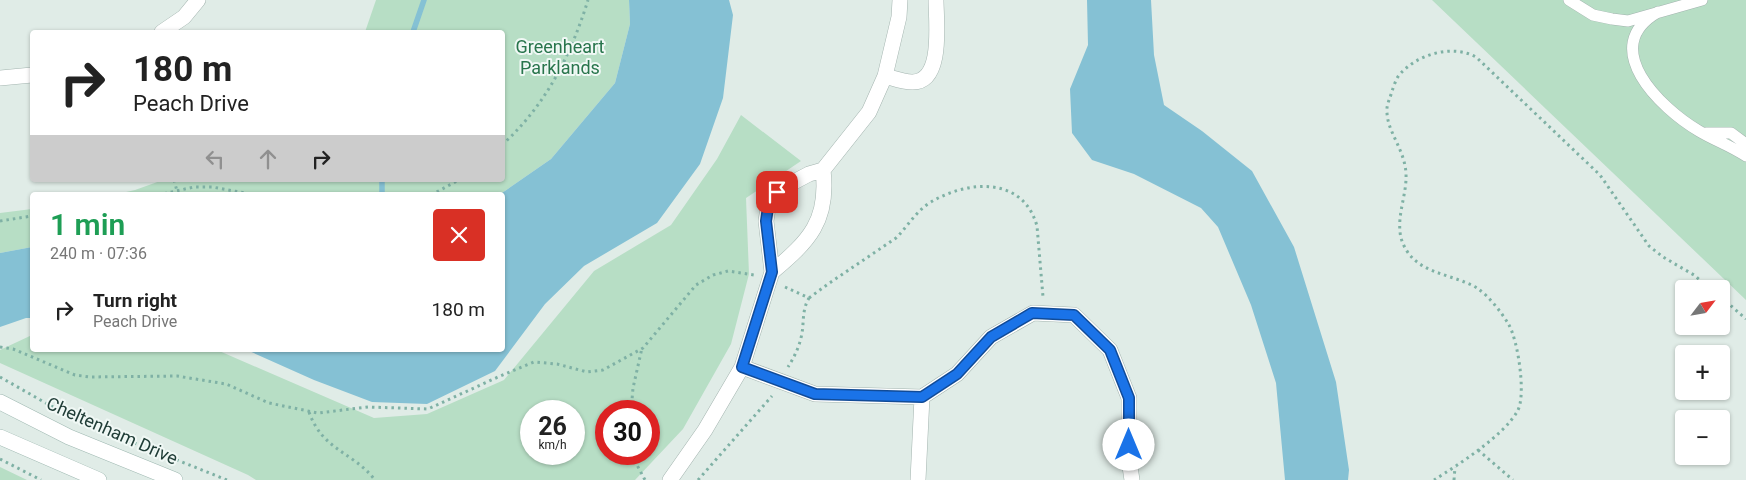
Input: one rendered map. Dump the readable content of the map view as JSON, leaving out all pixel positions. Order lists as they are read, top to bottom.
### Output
{
  "streets": {
    "street": ["Cheltenham Drive"]
  },
  "parks": ["Greenheart Parklands"],
  "north": "top right",
  "page": {
    "turn": ["180 m", "Peach Drive"],
    "heading": ["1 min", "240 m · 07:36"],
    "list": [
      {
        "name": "Turn right",
        "note": "Peach Drive",
        "value": "180 m"
      }
    ],
    "map_buttons": ["+", "−"],
    "speed": "26 km/h",
    "limit": "30"
  }
}
